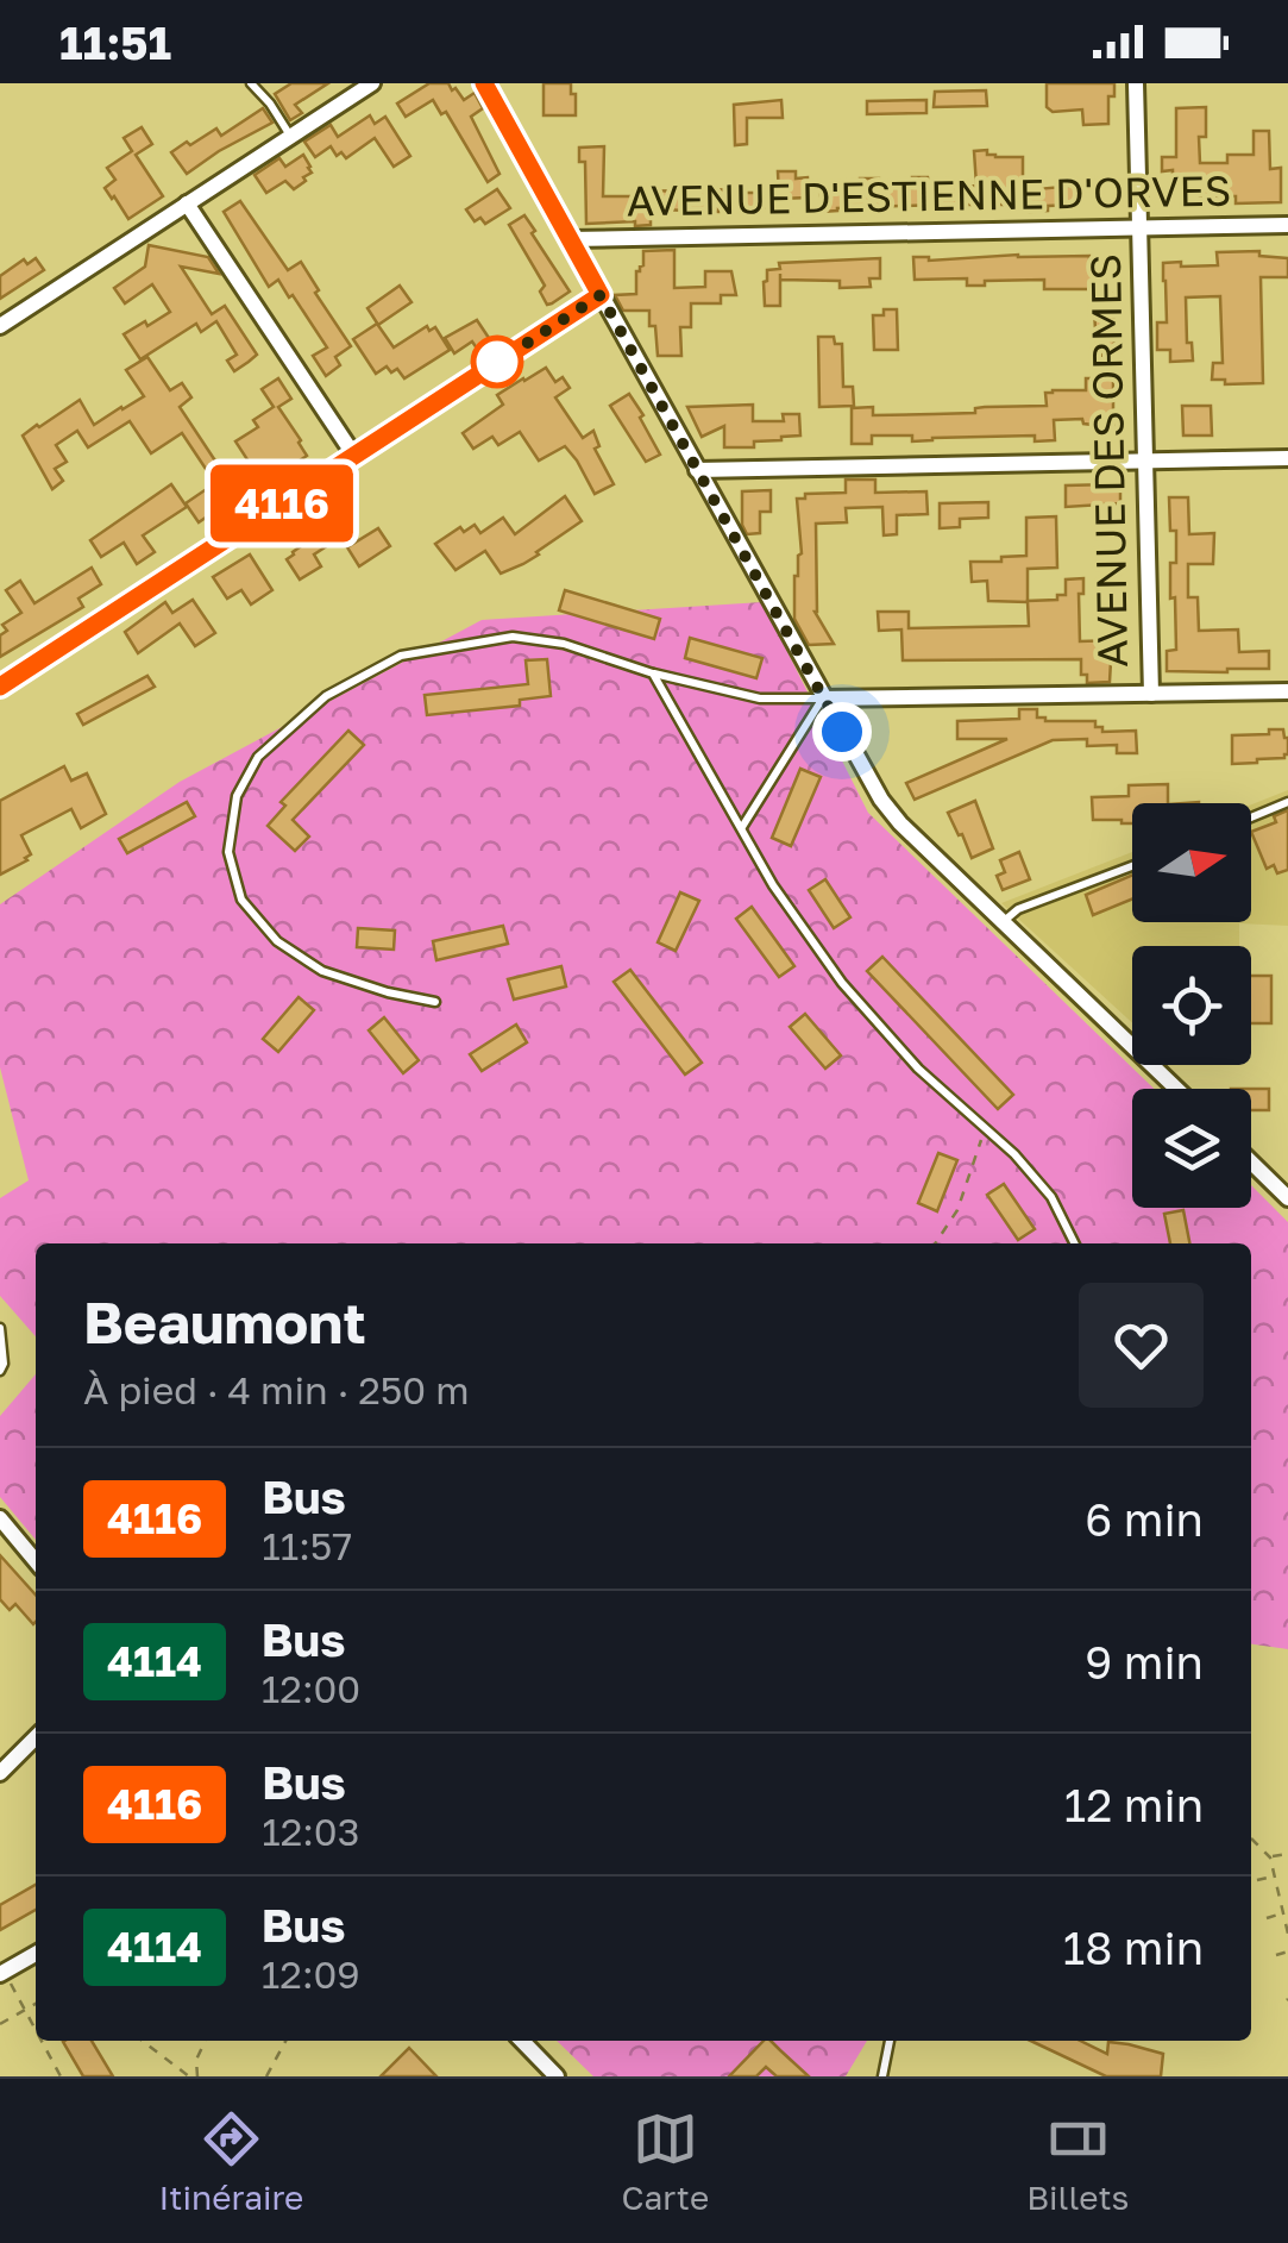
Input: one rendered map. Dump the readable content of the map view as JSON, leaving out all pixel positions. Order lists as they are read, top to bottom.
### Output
{
  "streets": {
    "street": ["AVENUE D'ESTIENNE D'ORVES", "AVENUE DES ORMES"]
  },
  "crossings": [
    ["AVENUE D'ESTIENNE D'ORVES", "AVENUE DES ORMES"]
  ],
  "lines": ["bus line 4116"],
  "north": "right",
  "page": {
    "status": "11:51",
    "on_map": "4116",
    "heading": ["Beaumont", "À pied · 4 min · 250 m"],
    "list": [
      {
        "mark": "4116",
        "name": "Bus",
        "note": "11:57",
        "value": "6 min"
      },
      {
        "mark": "4114",
        "name": "Bus",
        "note": "12:00",
        "value": "9 min"
      },
      {
        "mark": "4116",
        "name": "Bus",
        "note": "12:03",
        "value": "12 min"
      },
      {
        "mark": "4114",
        "name": "Bus",
        "note": "12:09",
        "value": "18 min"
      }
    ],
    "tabs": ["Itinéraire", "Carte", "Billets"]
  }
}
